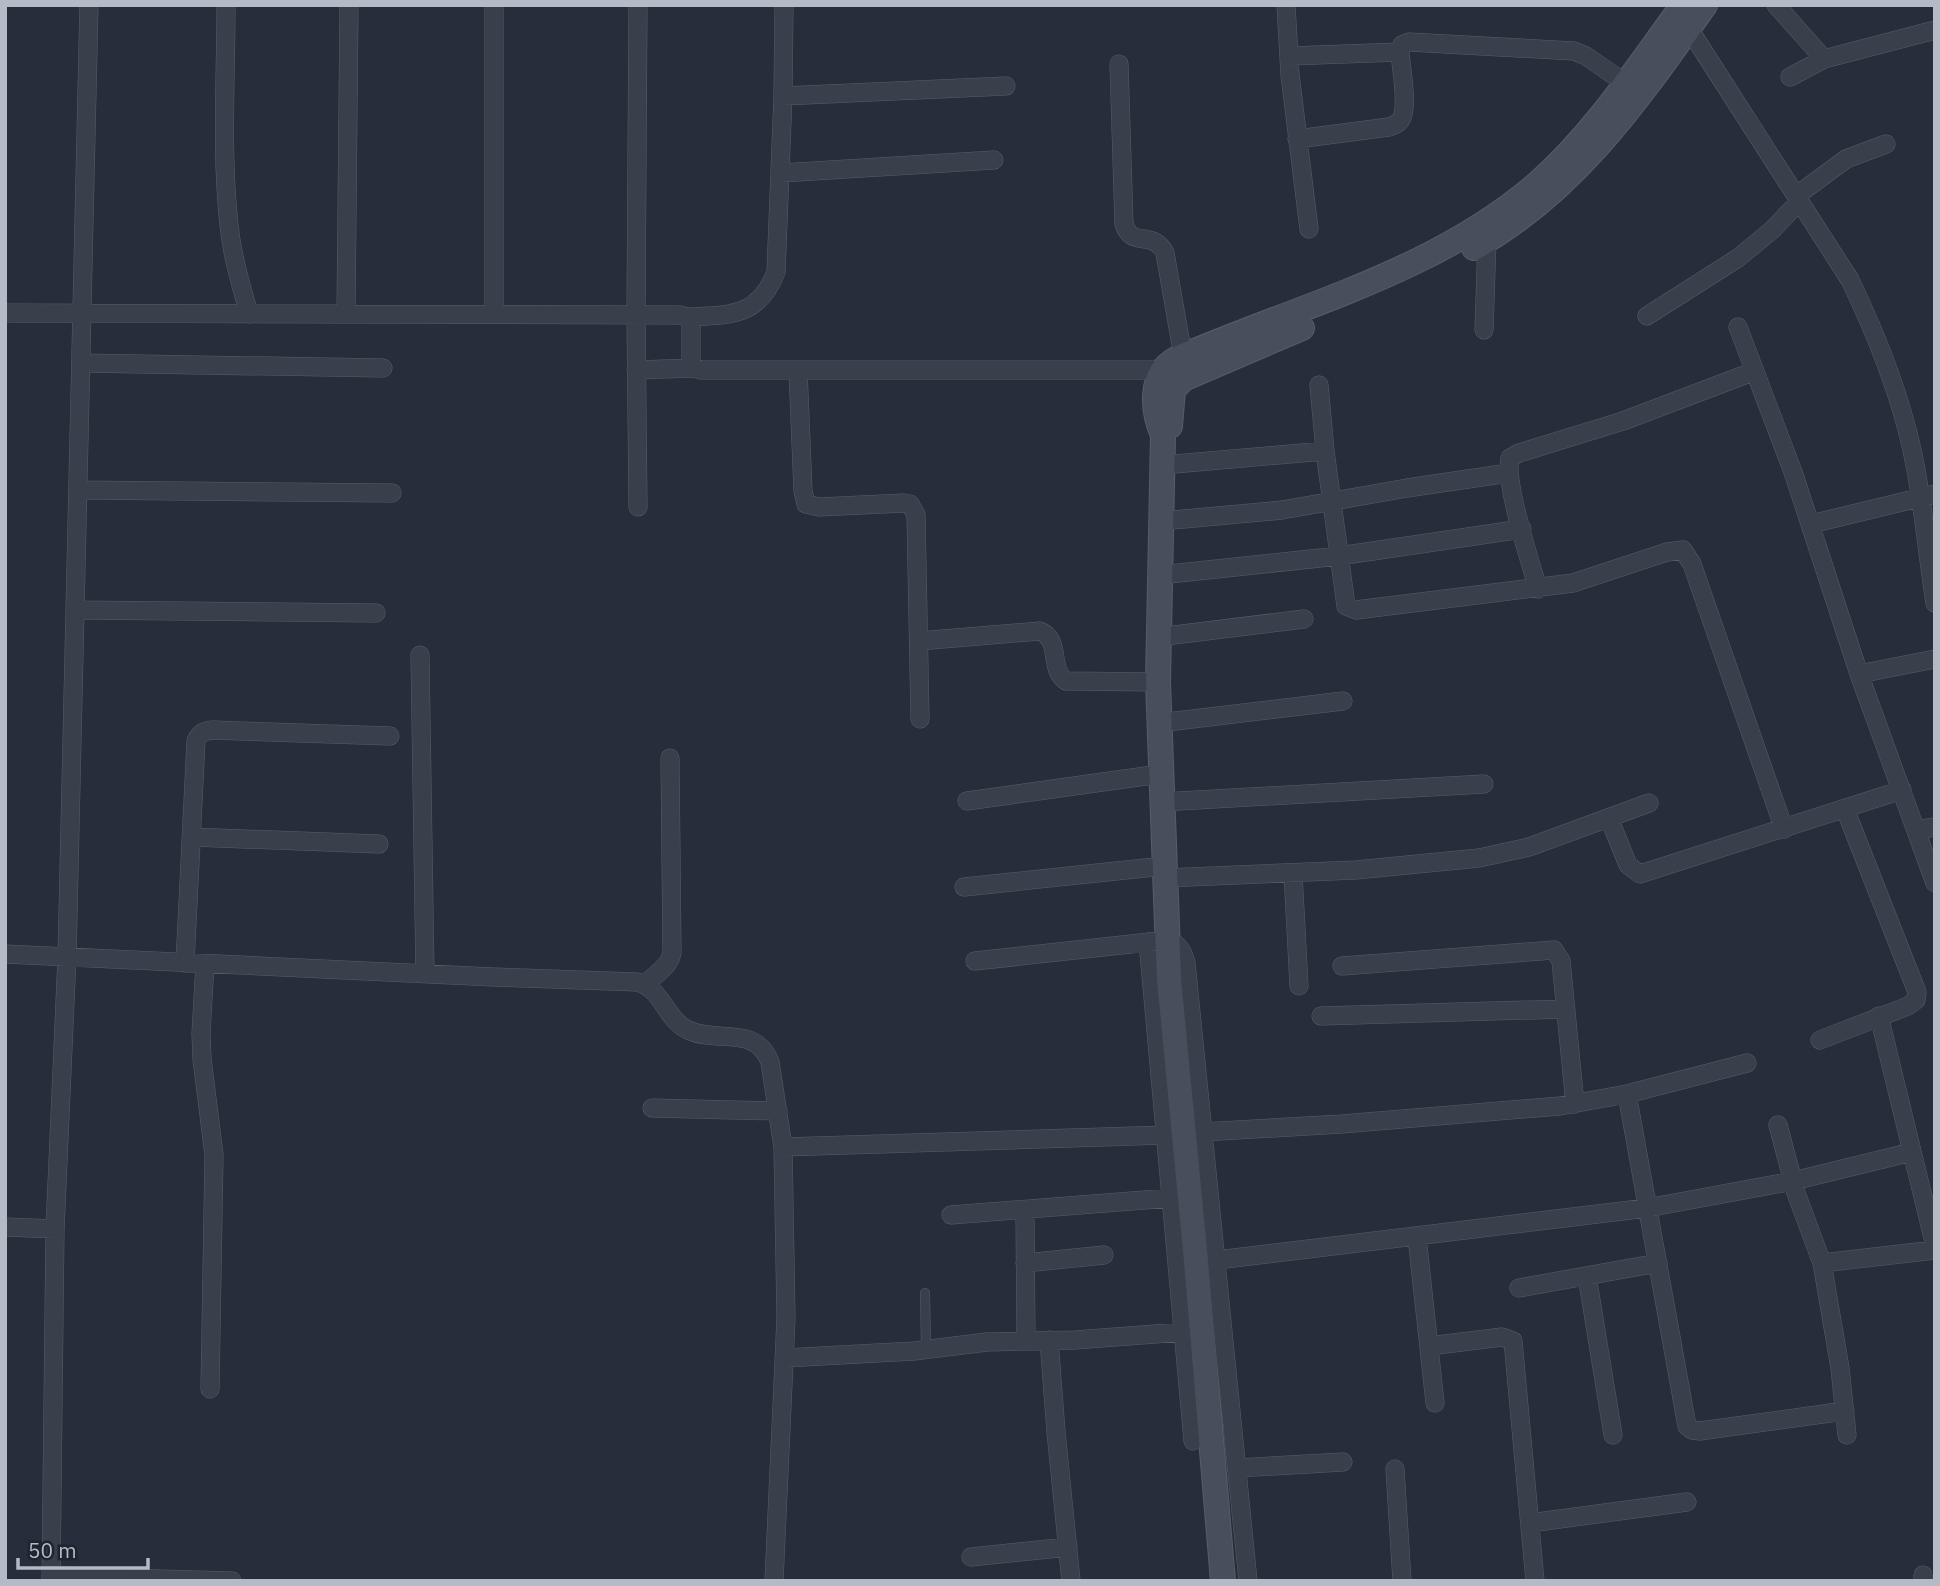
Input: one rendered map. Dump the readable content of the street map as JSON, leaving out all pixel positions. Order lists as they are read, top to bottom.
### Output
{
  "scale_bar": "50 m"
}
